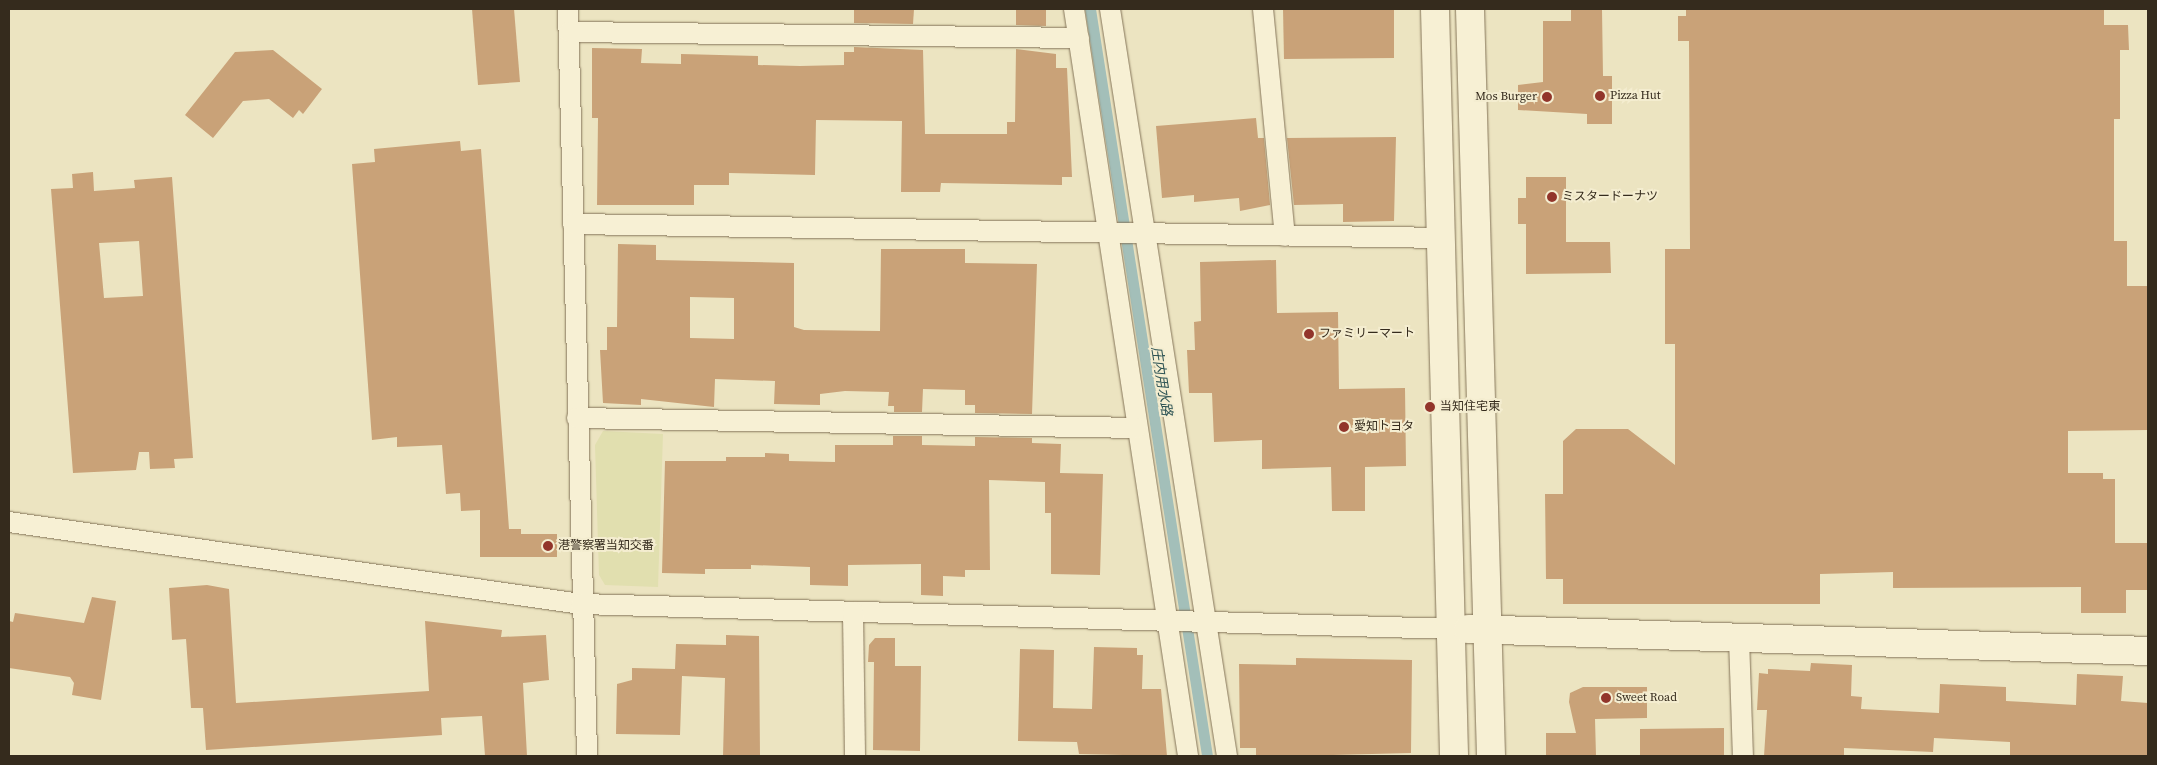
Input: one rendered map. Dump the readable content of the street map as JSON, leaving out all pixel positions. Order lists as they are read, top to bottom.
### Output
{
  "water": ["庄内用水路"],
  "places": [
    "Pizza Hut",
    "Mos Burger",
    "ミスタードーナツ",
    "ファミリーマート",
    "当知住宅東",
    "愛知トヨタ",
    "港警察署当知交番",
    "Sweet Road"
  ]
}
